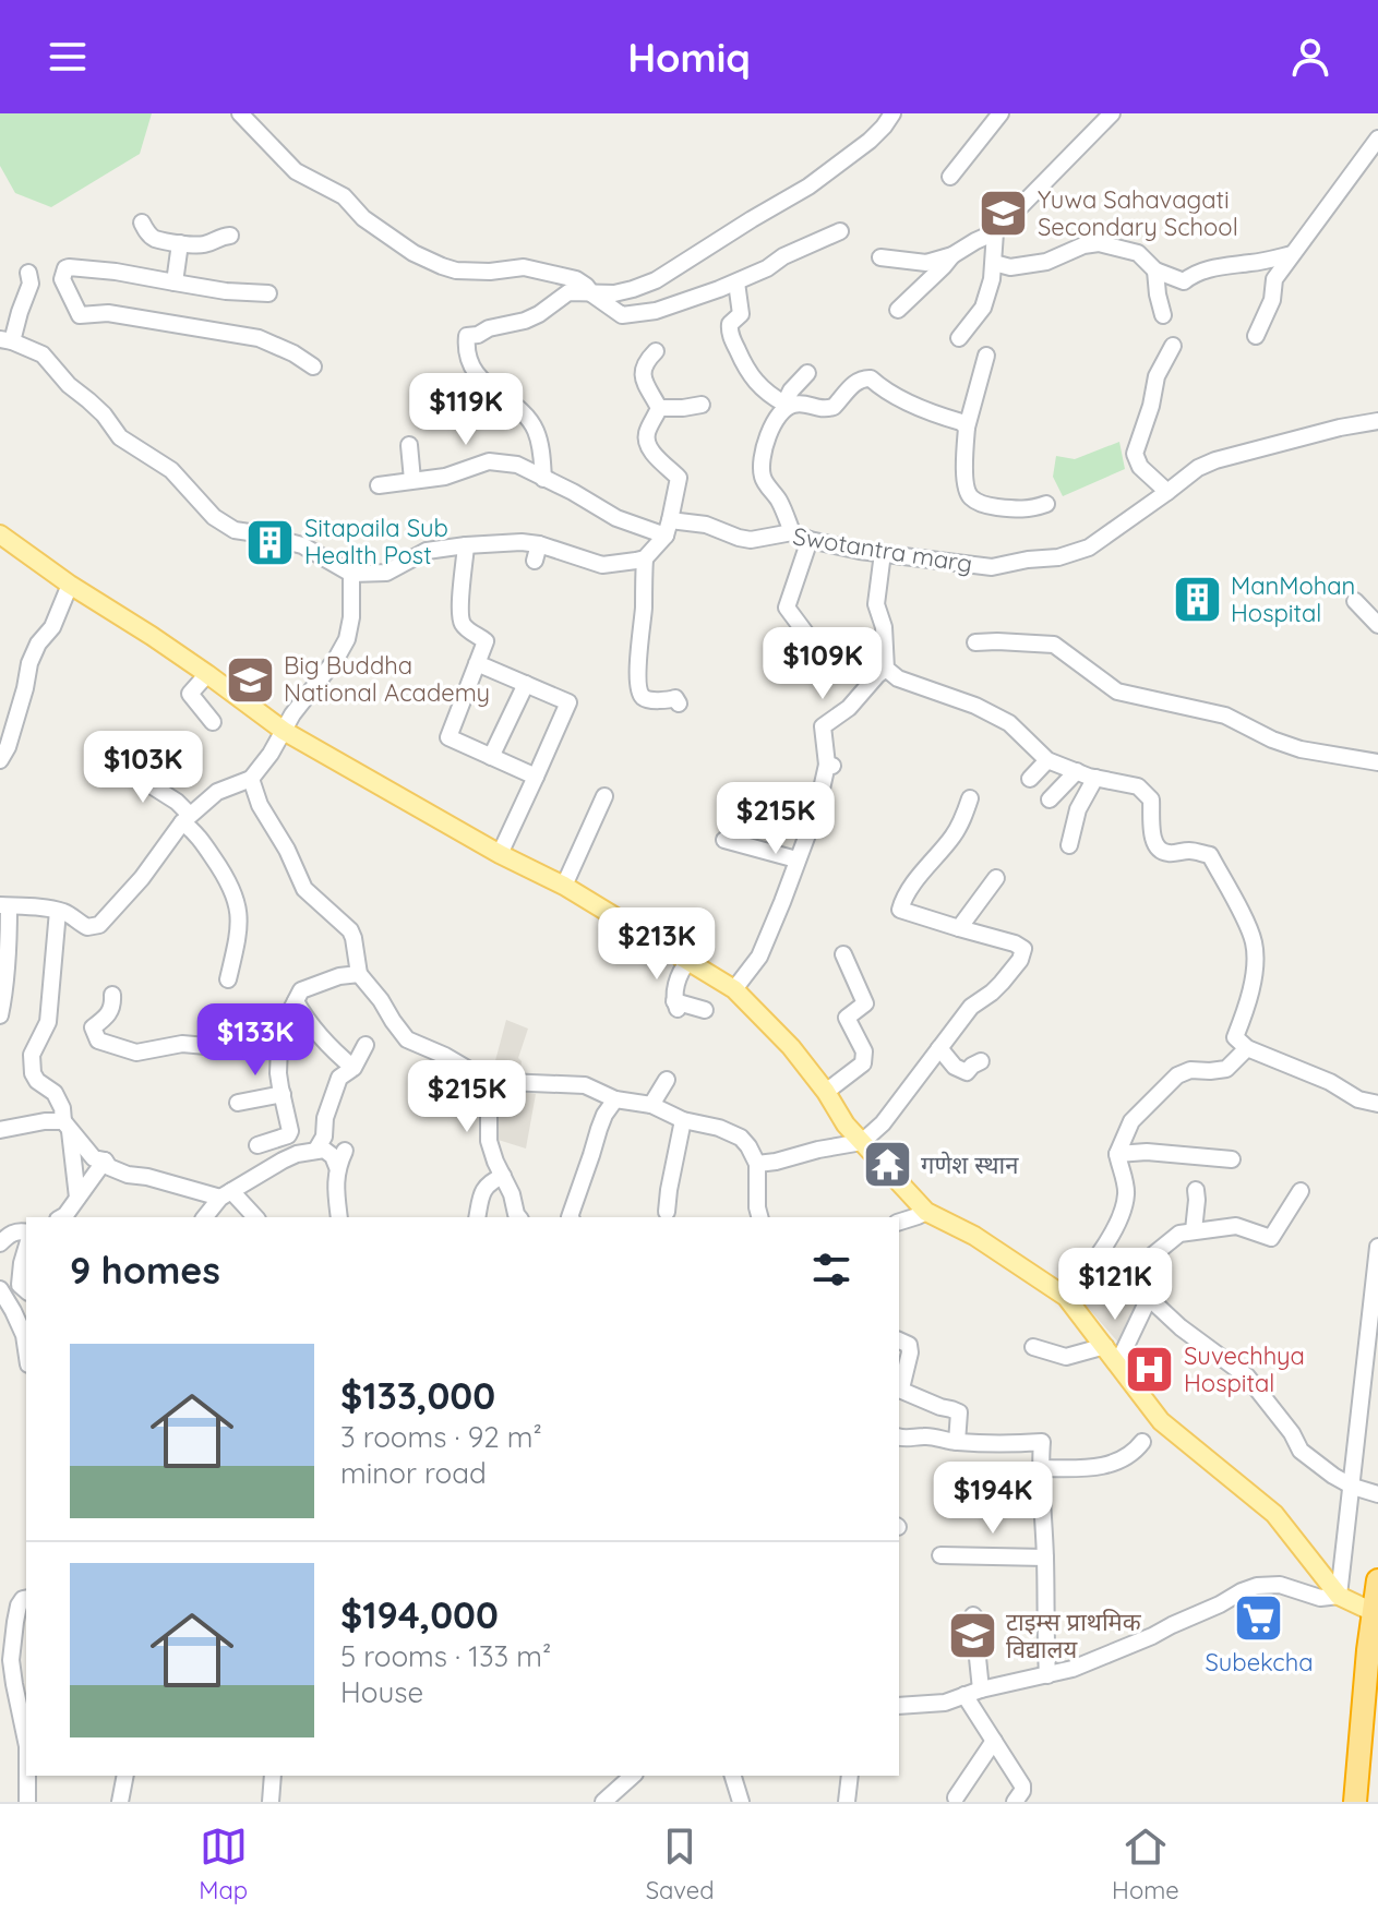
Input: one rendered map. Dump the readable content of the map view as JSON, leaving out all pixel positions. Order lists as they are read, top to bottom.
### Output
{
  "streets": {
    "street": ["Swotantra marg"]
  },
  "places": {
    "school or university": ["Yuwa Sahavagati Secondary School", "Big Buddha National Academy", "टाइम्स प्राथमिक विद्यालय"],
    "building": ["Sitapaila Sub Health Post", "ManMohan Hospital"],
    "temple": ["गणेश स्थान"],
    "hospital": ["Suvechhya Hospital"],
    "supermarket": ["Subekcha"]
  },
  "page": {
    "header": "Homiq",
    "price": [
      "$119K",
      "$109K",
      "$103K",
      "$215K",
      "$213K",
      "$133K",
      "$215K",
      "$121K",
      "$194K"
    ],
    "heading": "9 homes",
    "list": [
      {
        "name": "$133,000",
        "note": "3 rooms · 92 m² · minor road"
      },
      {
        "name": "$194,000",
        "note": "5 rooms · 133 m² · House"
      }
    ],
    "tabs": ["Map", "Saved", "Home"]
  }
}
